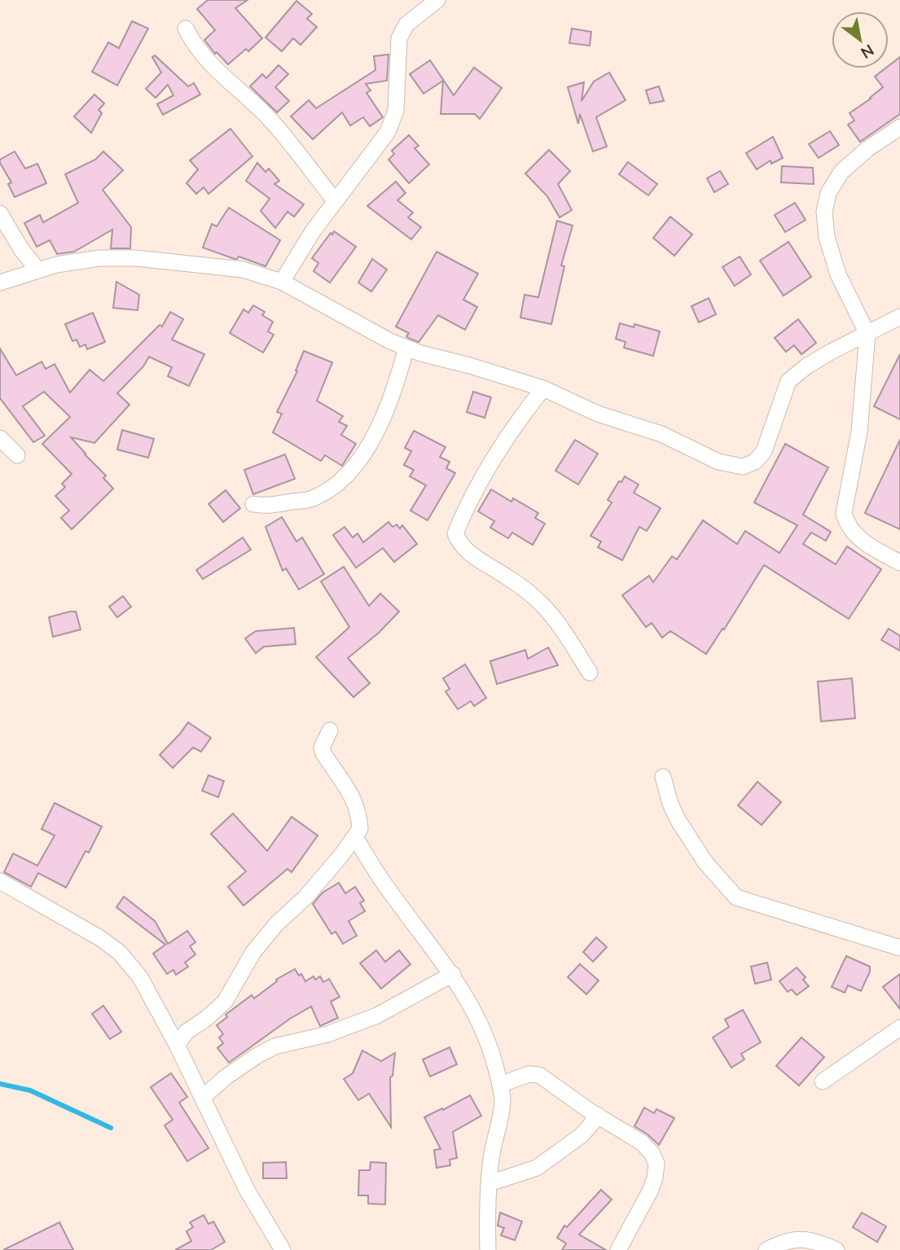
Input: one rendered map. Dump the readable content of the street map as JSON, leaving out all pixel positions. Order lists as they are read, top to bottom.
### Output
{
  "north": "bottom right"
}
